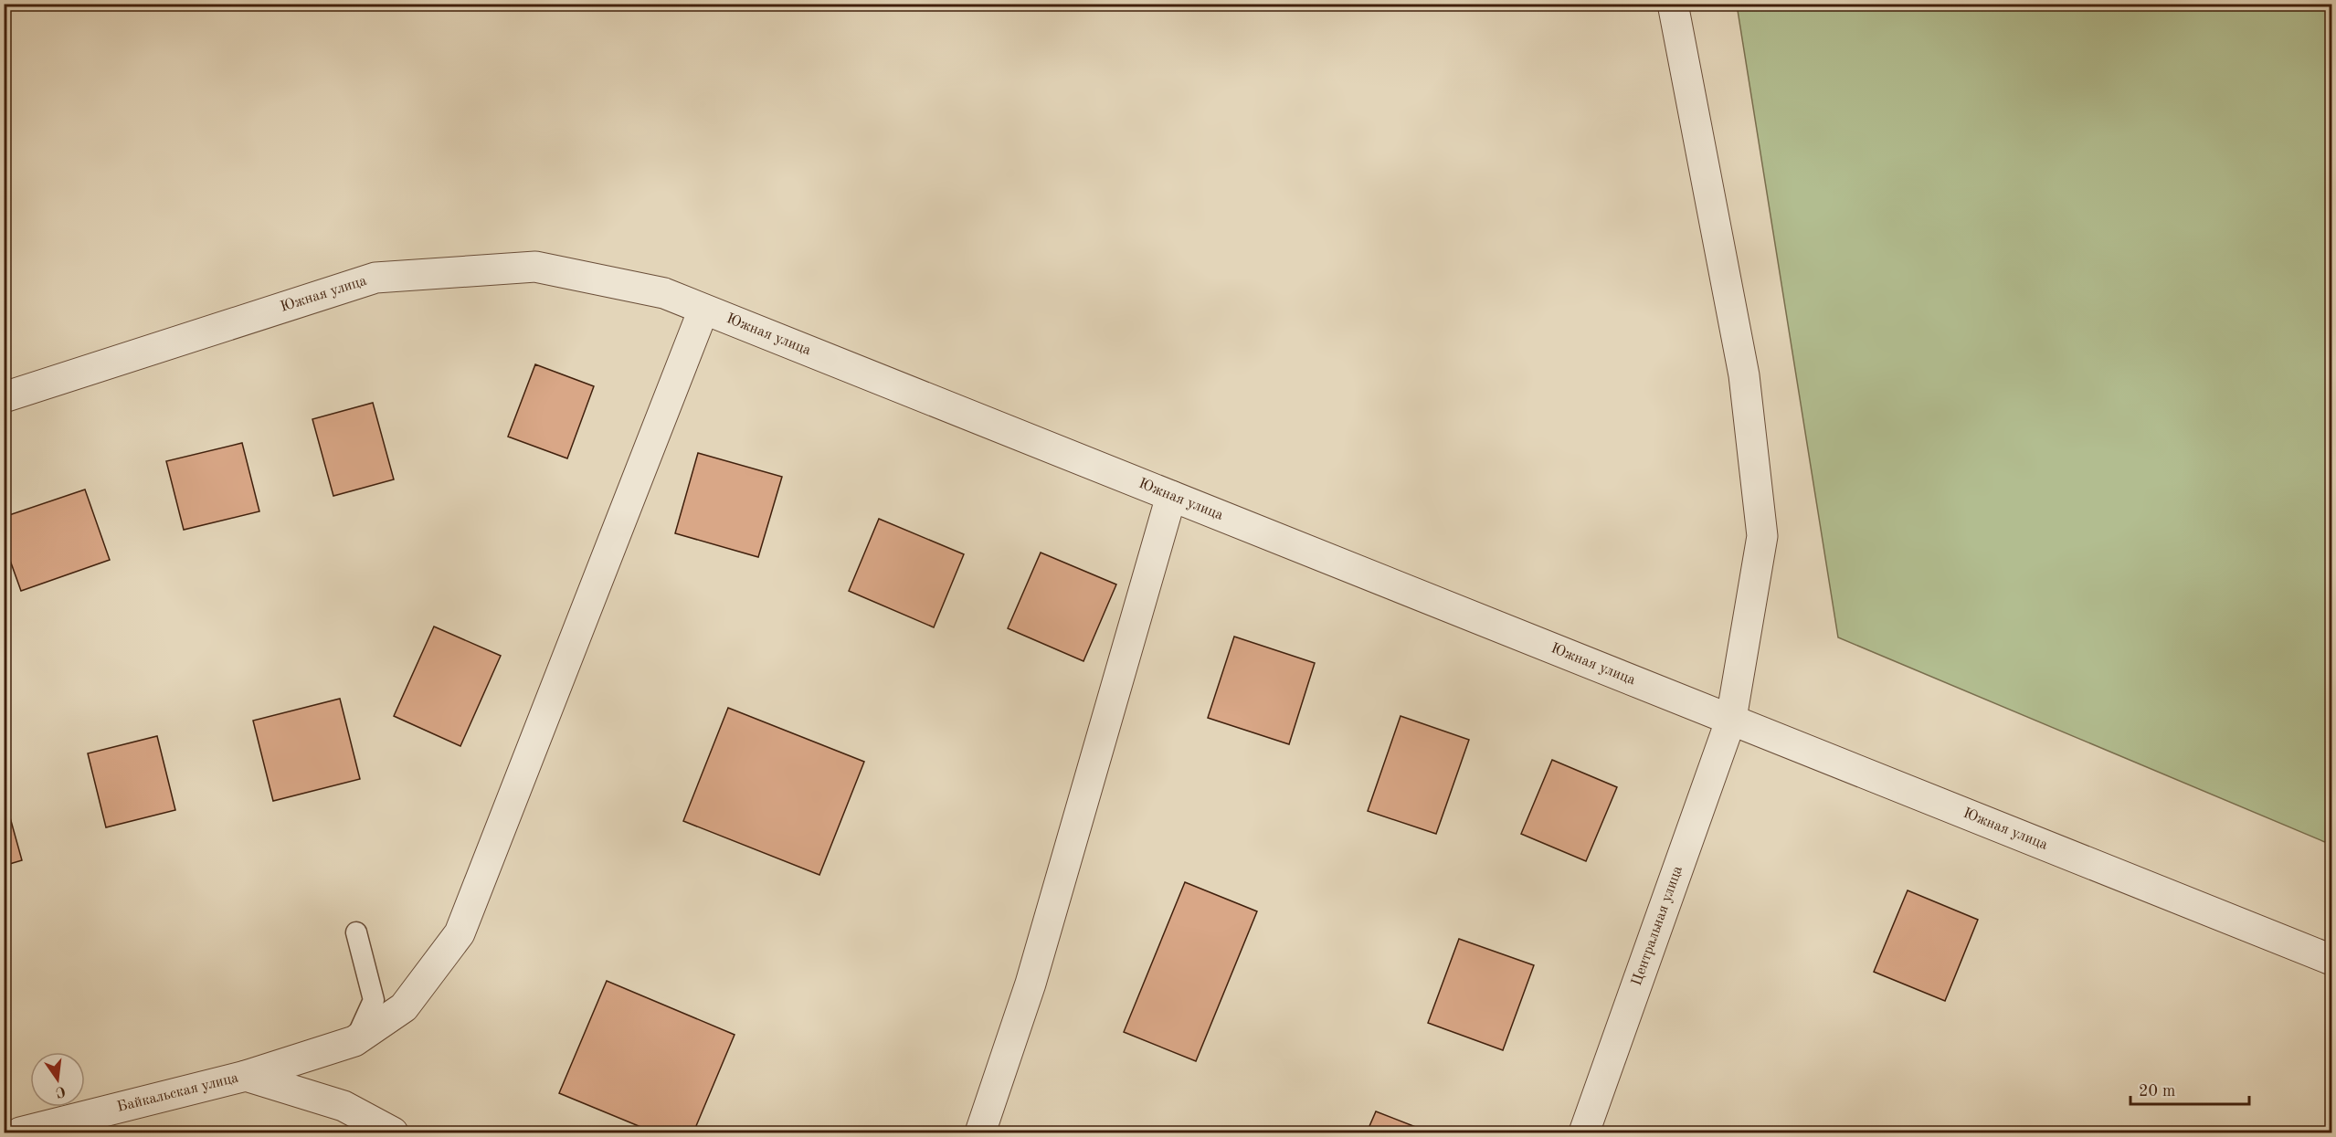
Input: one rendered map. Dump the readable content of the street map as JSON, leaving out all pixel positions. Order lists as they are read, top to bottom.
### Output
{
  "streets": {
    "street": ["Южная улица", "Центральная улица", "Байкальская улица"]
  },
  "crossings": [
    ["Южная улица", "Центральная улица"]
  ],
  "scale_bar": "20 m",
  "north": "bottom"
}
